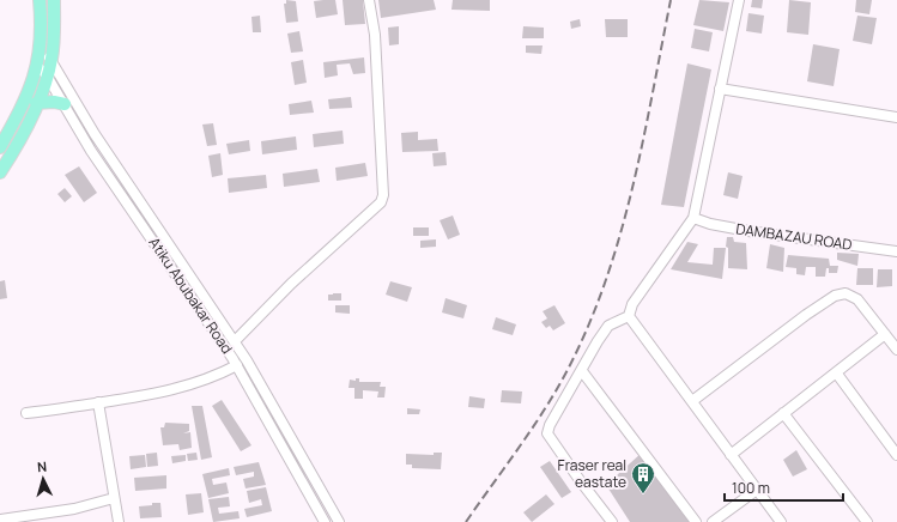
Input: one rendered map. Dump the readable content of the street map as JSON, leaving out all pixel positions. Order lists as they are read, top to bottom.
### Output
{
  "streets": {
    "street": ["DAMBAZAU ROAD", "Atiku Abubakar Road"]
  },
  "places": {
    "building": ["Fraser real eastate"]
  },
  "scale_bar": "100 m",
  "north": "top"
}
